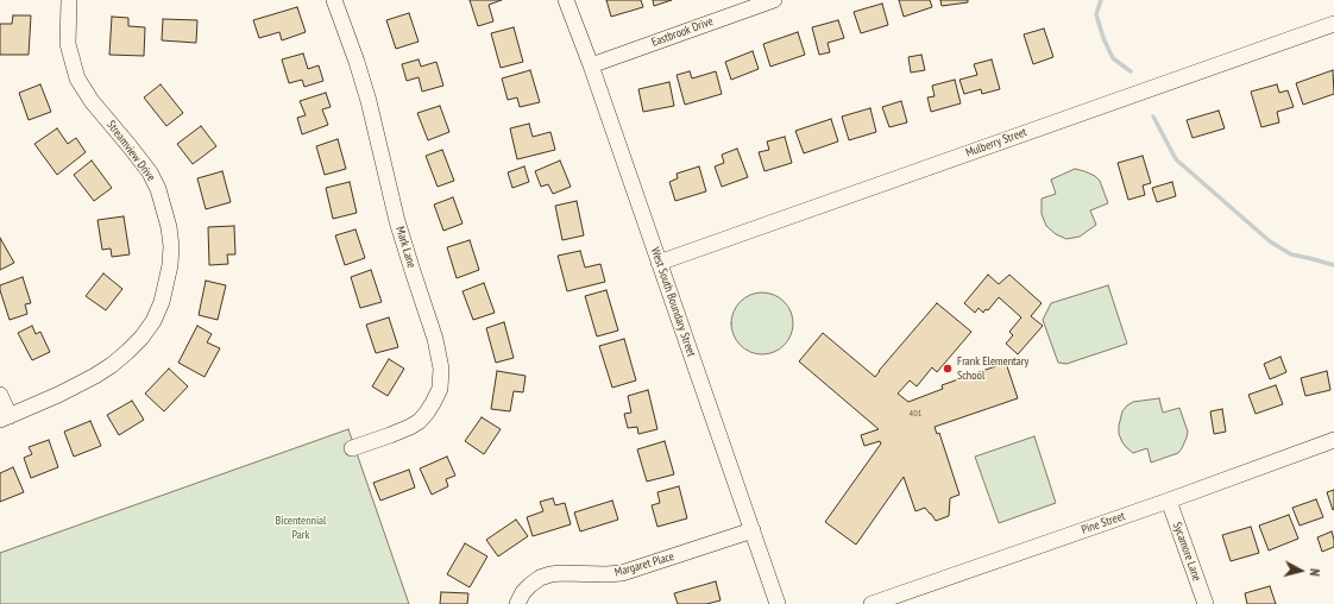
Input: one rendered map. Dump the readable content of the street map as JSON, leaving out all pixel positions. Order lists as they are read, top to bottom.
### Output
{
  "streets": {
    "street": [
      "Eastbrook Drive",
      "Mulberry Street",
      "Streamview Drive",
      "Mark Lane",
      "West South Boundary Street",
      "Pine Street",
      "Sycamore Lane",
      "Margaret Place"
    ]
  },
  "crossings": [
    ["Eastbrook Drive", "West South Boundary Street"],
    ["Mulberry Street", "West South Boundary Street"],
    ["West South Boundary Street", "Margaret Place"],
    ["Pine Street", "Sycamore Lane"]
  ],
  "parks": ["Bicentennial Park"],
  "places": ["Frank Elementary School"],
  "house_numbers": ["401"],
  "north": "right"
}
